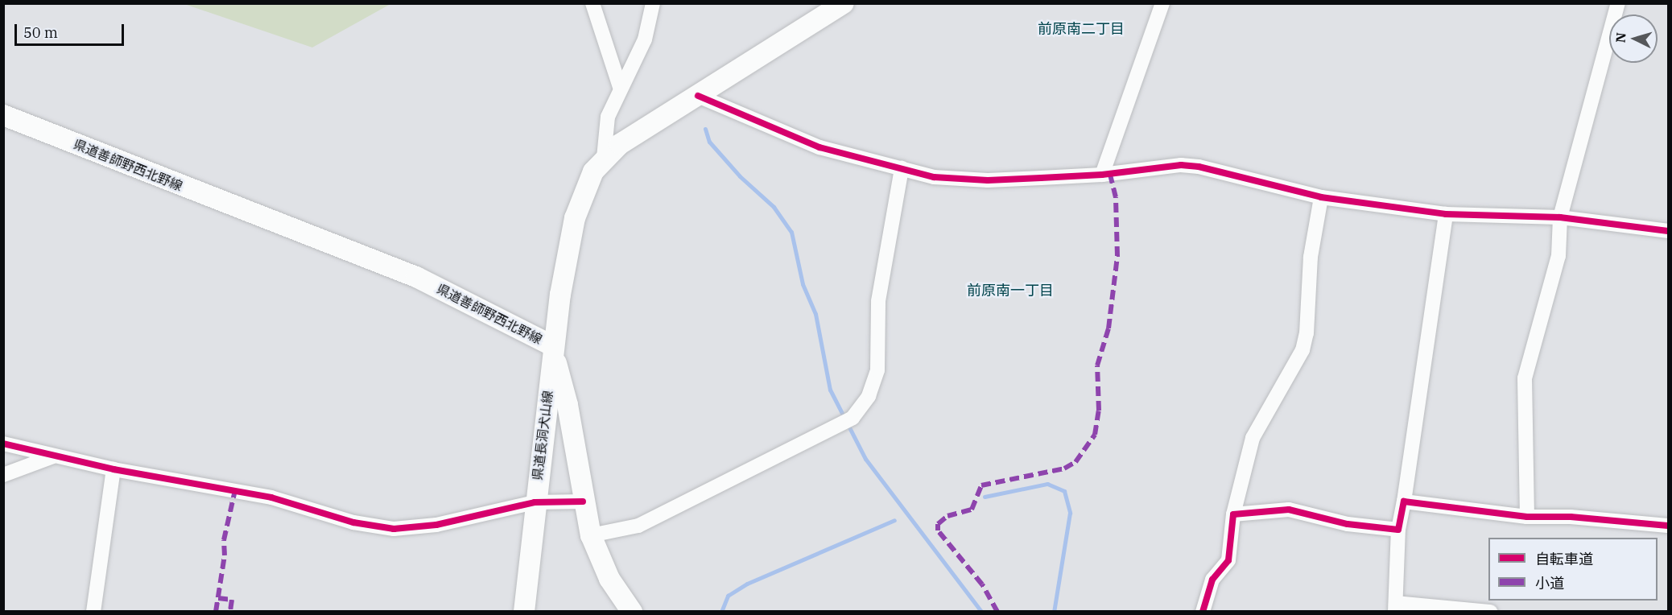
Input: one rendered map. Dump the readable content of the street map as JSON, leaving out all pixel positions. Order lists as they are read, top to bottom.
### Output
{
  "streets": {
    "main road": ["県道善師野西北野線", "県道長洞犬山線"]
  },
  "crossings": [
    ["県道善師野西北野線", "県道長洞犬山線"]
  ],
  "districts": ["前原南二丁目", "前原南一丁目"],
  "legend": ["自転車道", "小道"],
  "scale_bar": "50 m",
  "north": "left"
}
